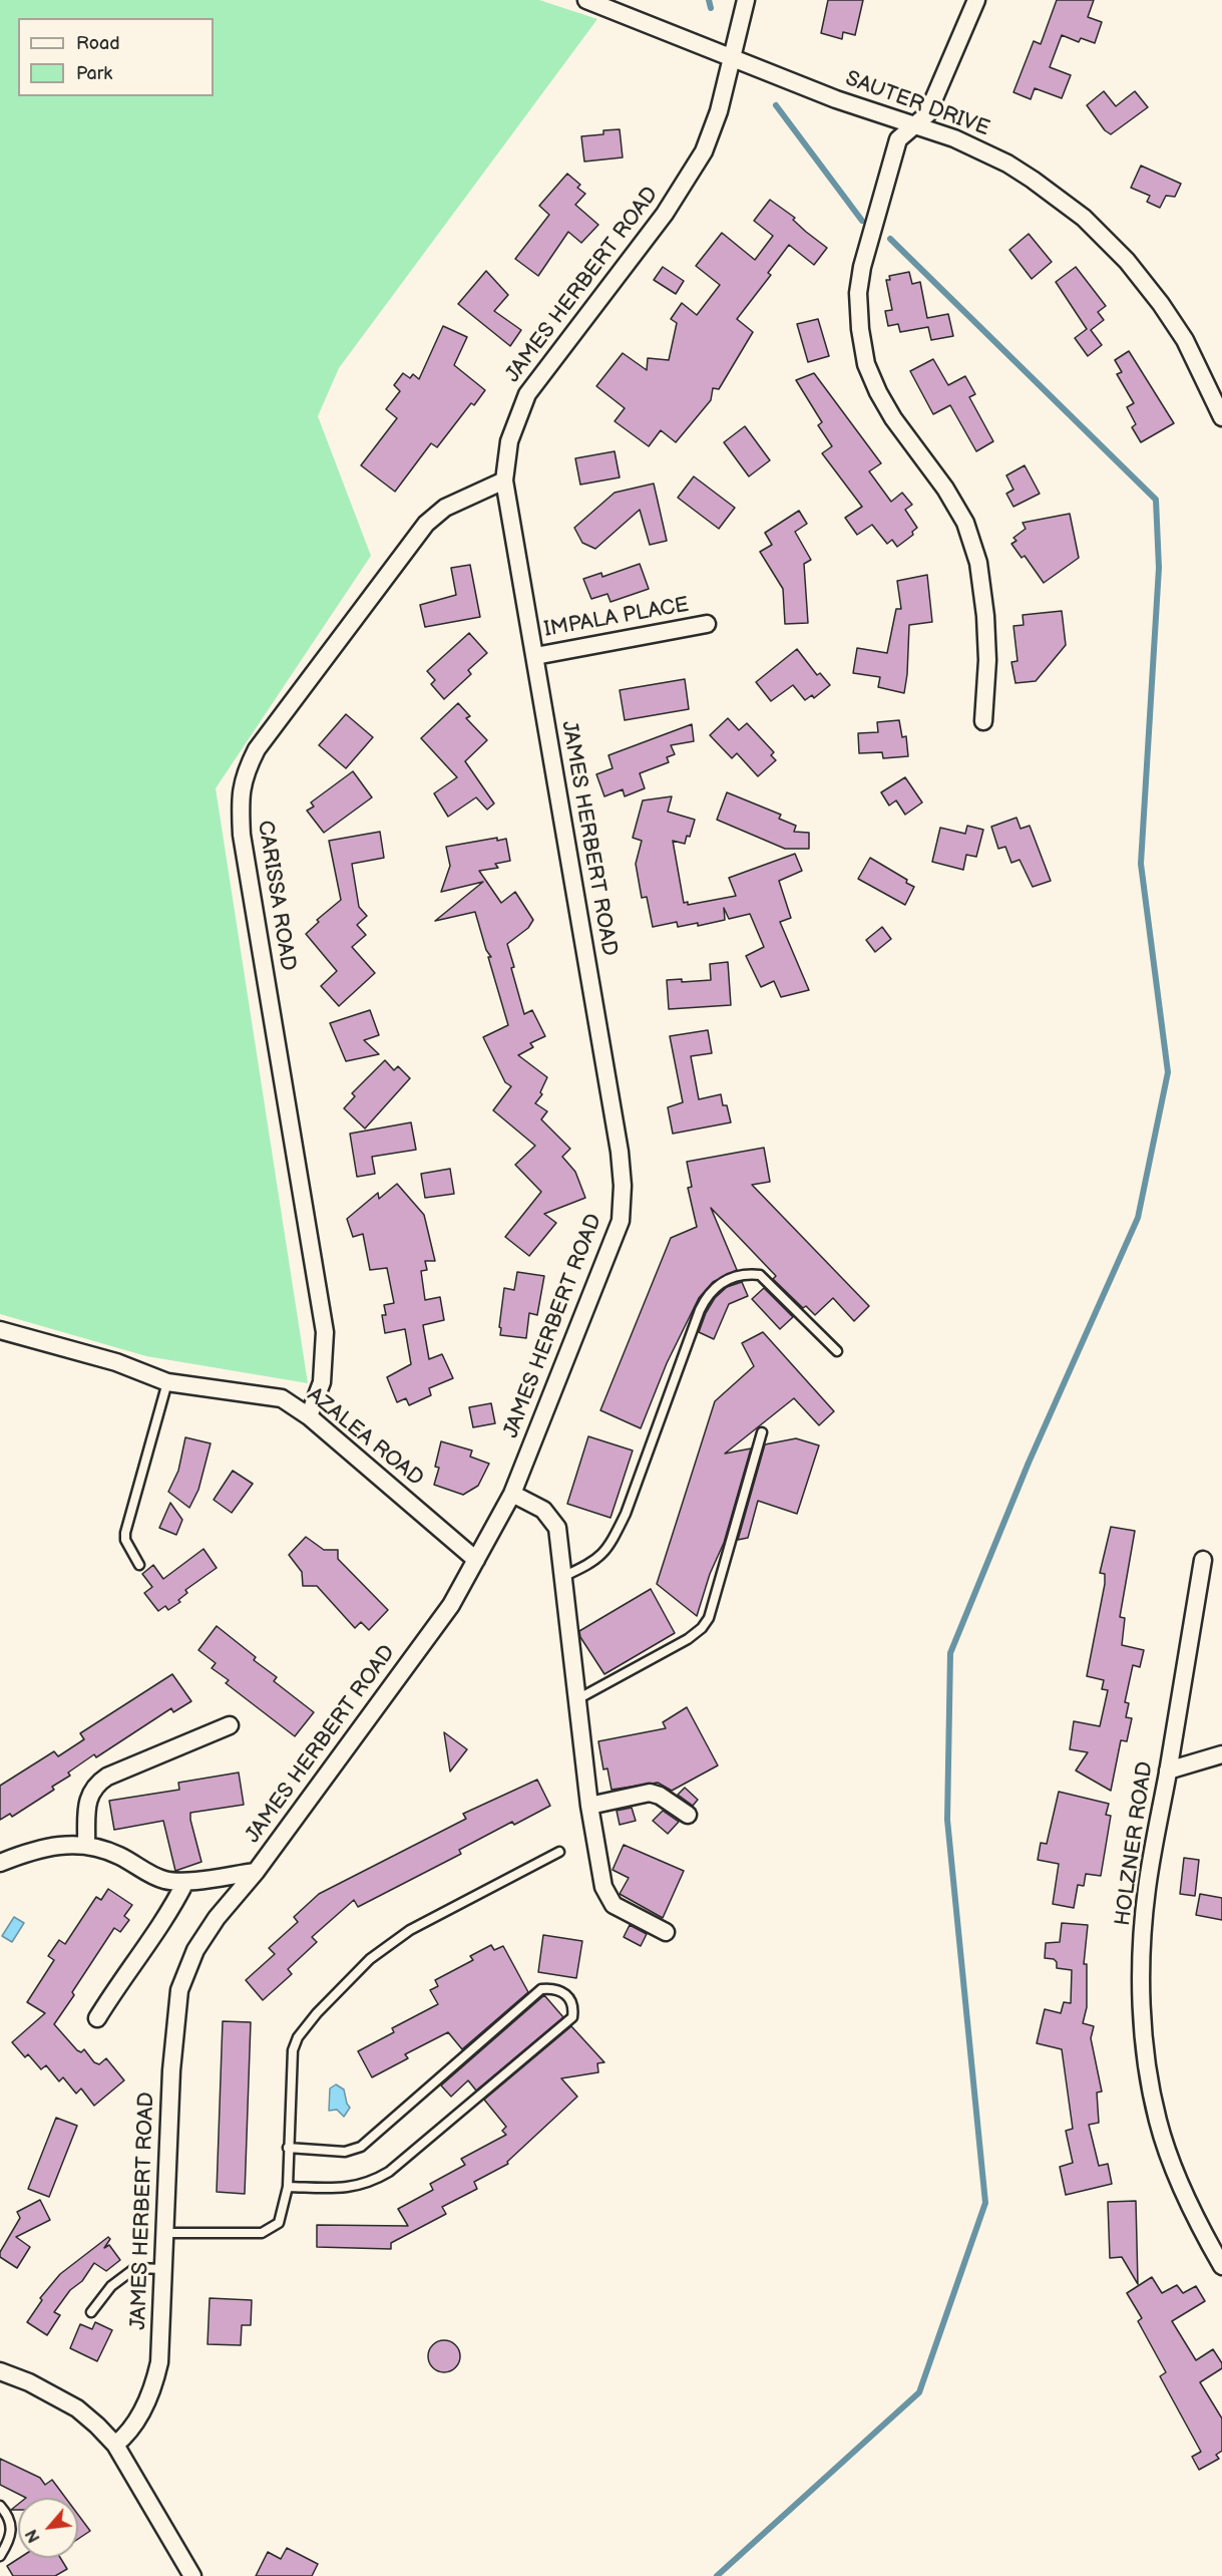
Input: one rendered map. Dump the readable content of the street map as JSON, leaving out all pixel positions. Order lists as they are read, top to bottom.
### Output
{
  "streets": {
    "street": [
      "SAUTER DRIVE",
      "JAMES HERBERT ROAD",
      "IMPALA PLACE",
      "CARISSA ROAD",
      "AZALEA ROAD",
      "HOLZNER ROAD"
    ]
  },
  "crossings": [
    ["SAUTER DRIVE", "JAMES HERBERT ROAD"],
    ["JAMES HERBERT ROAD", "IMPALA PLACE"],
    ["JAMES HERBERT ROAD", "CARISSA ROAD"],
    ["JAMES HERBERT ROAD", "AZALEA ROAD"],
    ["CARISSA ROAD", "AZALEA ROAD"]
  ],
  "legend": ["Road", "Park"],
  "north": "bottom left"
}
